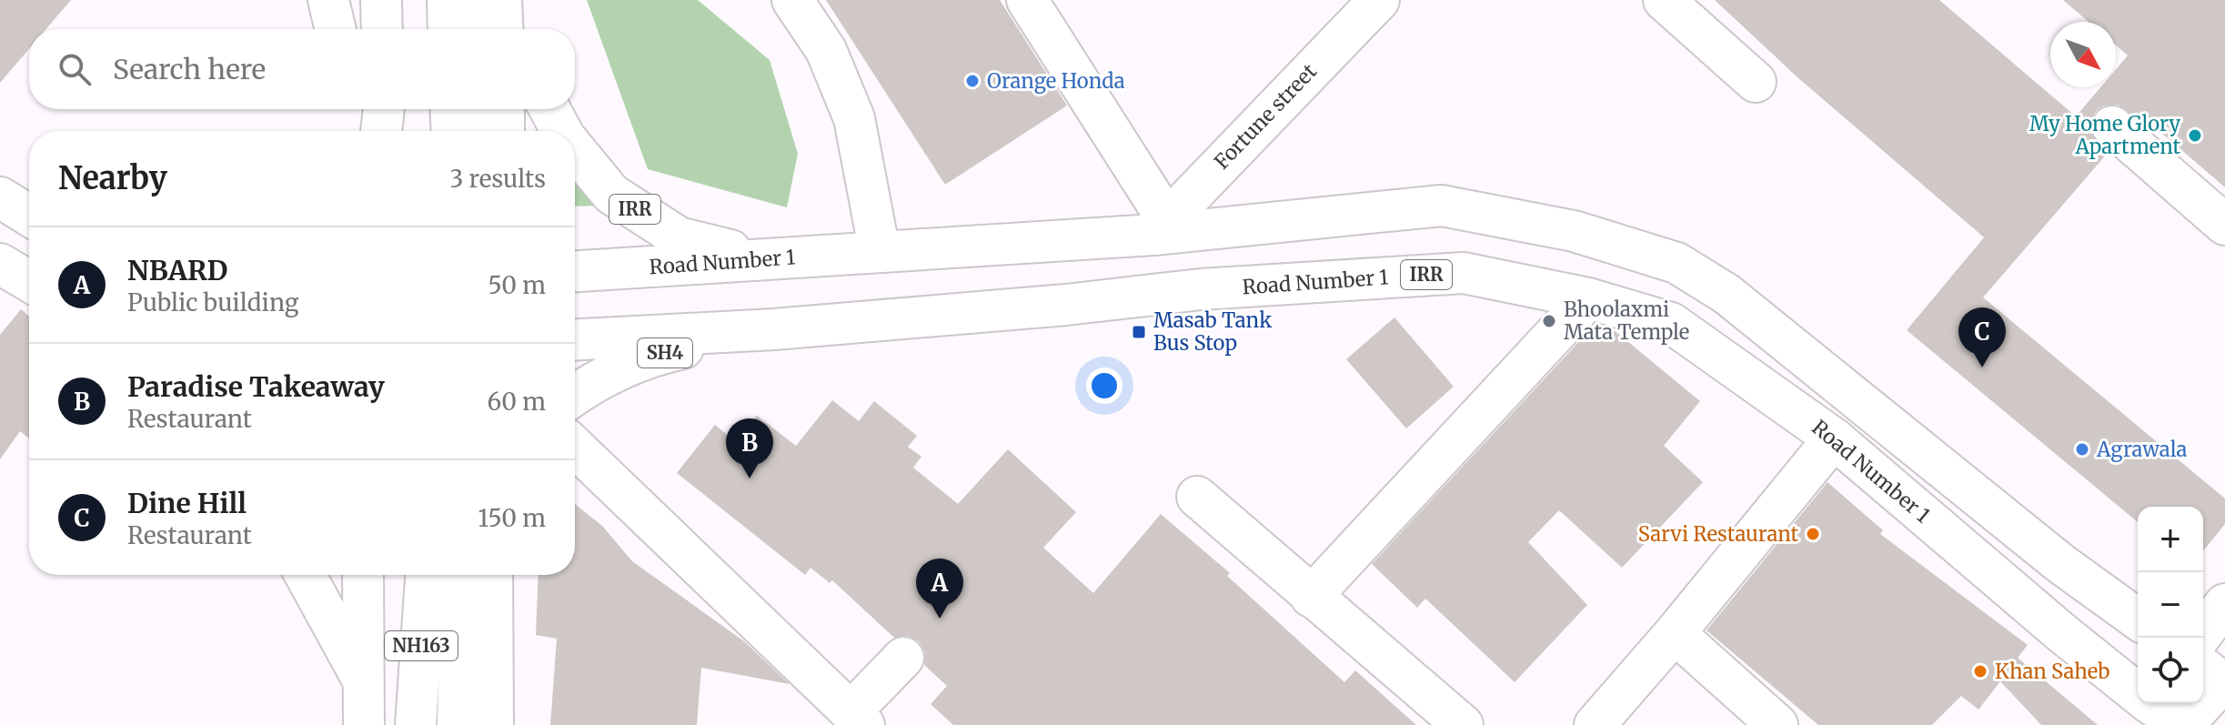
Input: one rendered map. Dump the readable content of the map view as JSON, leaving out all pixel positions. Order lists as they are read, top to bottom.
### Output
{
  "streets": {
    "main road": [
      "Fortune street",
      "IRR",
      "Road Number 1",
      "SH4",
      "NH163"
    ]
  },
  "crossings": [
    ["Fortune street", "Road Number 1"],
    ["IRR", "Road Number 1"],
    ["Road Number 1", "SH4"]
  ],
  "places": {
    "other": [
      "Orange Honda",
      "My Home Glory Apartment",
      "Bhoolaxmi Mata Temple",
      "Agrawala",
      "Sarvi Restaurant",
      "Khan Saheb"
    ],
    "transit": ["Masab Tank Bus Stop"]
  },
  "north": "bottom right",
  "page": {
    "search": "Search here",
    "heading": ["Nearby", "3 results"],
    "list": [
      {
        "mark": "A",
        "name": "NBARD",
        "note": "Public building",
        "value": "50 m"
      },
      {
        "mark": "B",
        "name": "Paradise Takeaway",
        "note": "Restaurant",
        "value": "60 m"
      },
      {
        "mark": "C",
        "name": "Dine Hill",
        "note": "Restaurant",
        "value": "150 m"
      }
    ],
    "pins": ["C", "B", "A"],
    "map_buttons": ["+", "−"]
  }
}
